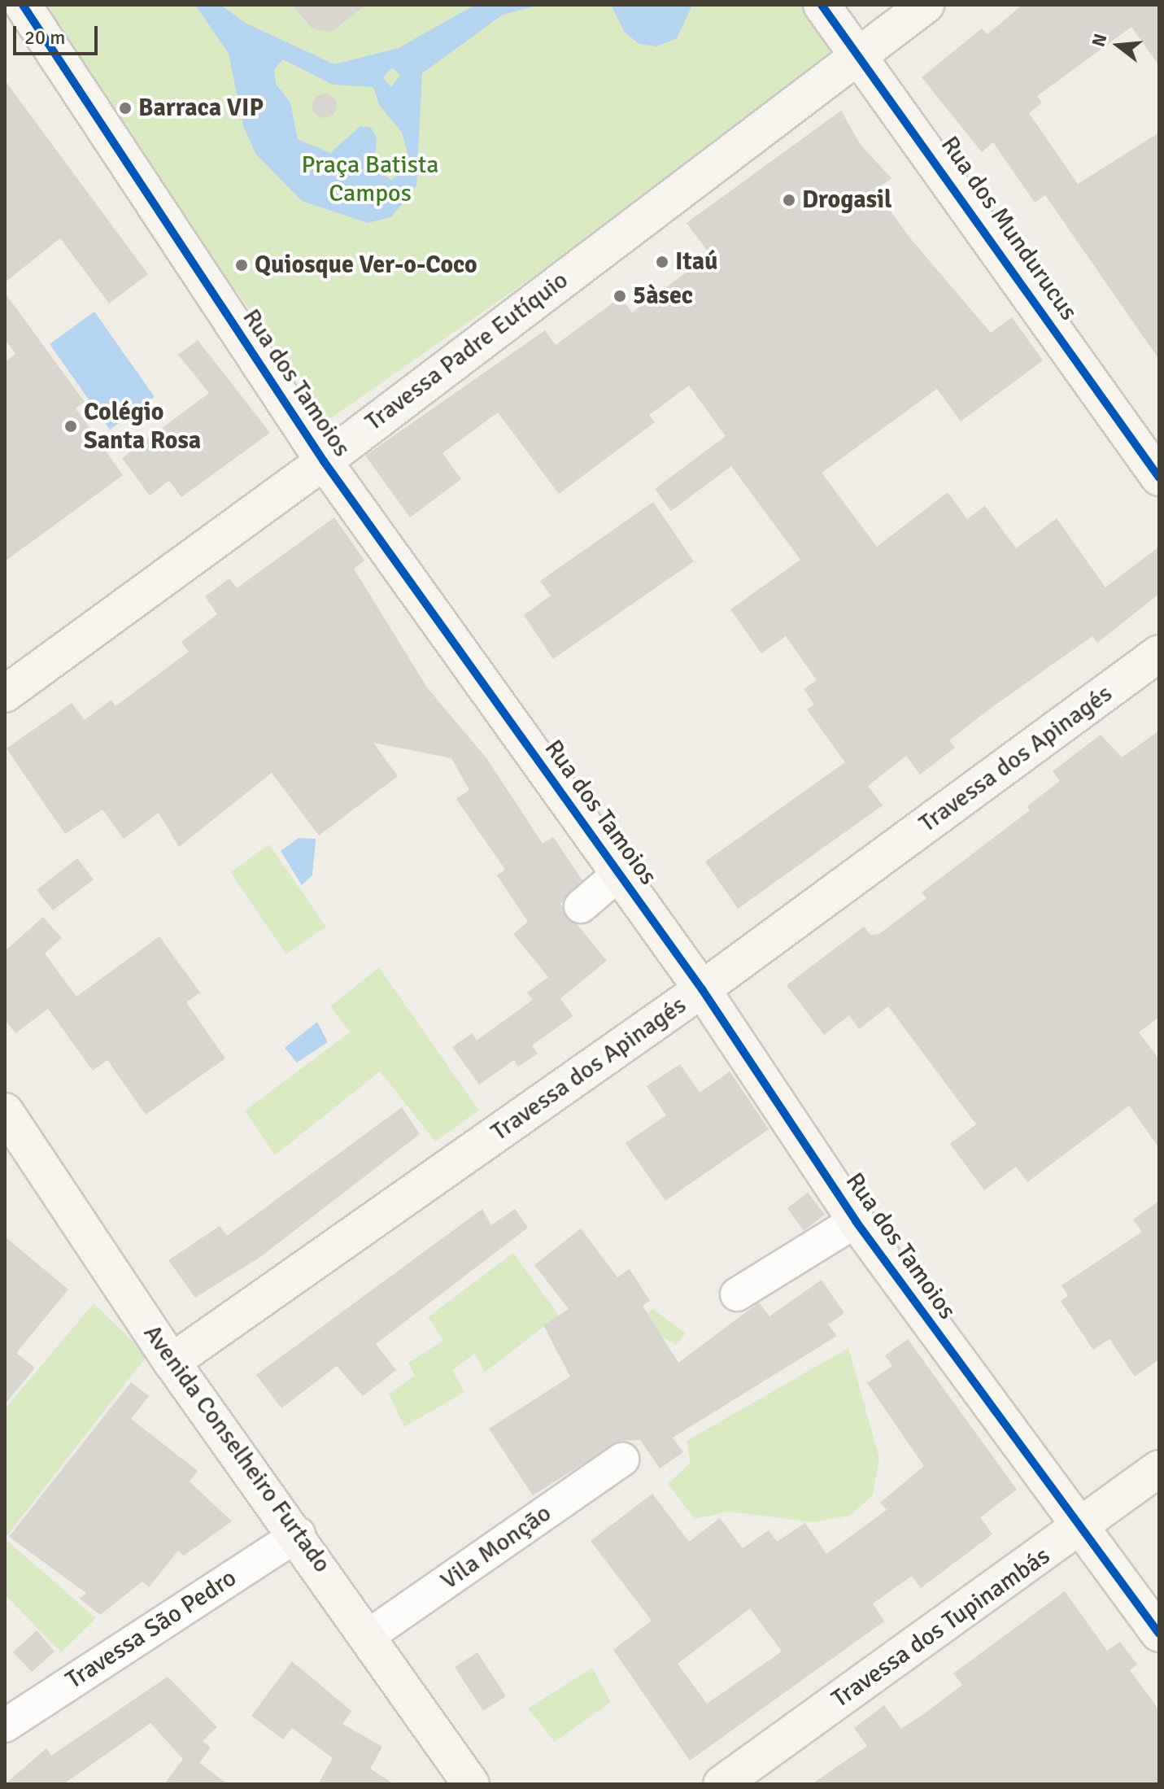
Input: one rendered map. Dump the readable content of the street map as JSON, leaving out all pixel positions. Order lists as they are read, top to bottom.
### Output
{
  "streets": {
    "street": [
      "Rua dos Mundurucus",
      "Travessa Padre Eutíquio",
      "Rua dos Tamoios",
      "Travessa dos Apinagés",
      "Avenida Conselheiro Furtado",
      "Vila Monção",
      "Travessa dos Tupinambás",
      "Travessa São Pedro"
    ]
  },
  "crossings": [
    ["Rua dos Mundurucus", "Travessa Padre Eutíquio"],
    ["Travessa Padre Eutíquio", "Rua dos Tamoios"],
    ["Rua dos Tamoios", "Travessa dos Apinagés"],
    ["Rua dos Tamoios", "Travessa dos Tupinambás"],
    ["Travessa dos Apinagés", "Avenida Conselheiro Furtado"],
    ["Avenida Conselheiro Furtado", "Vila Monção"],
    ["Avenida Conselheiro Furtado", "Travessa São Pedro"]
  ],
  "parks": ["Praça Batista Campos"],
  "places": [
    "Barraca VIP",
    "Drogasil",
    "Itaú",
    "Quiosque Ver-o-Coco",
    "5àsec",
    "Colégio Santa Rosa"
  ],
  "scale_bar": "20 m",
  "north": "left"
}
